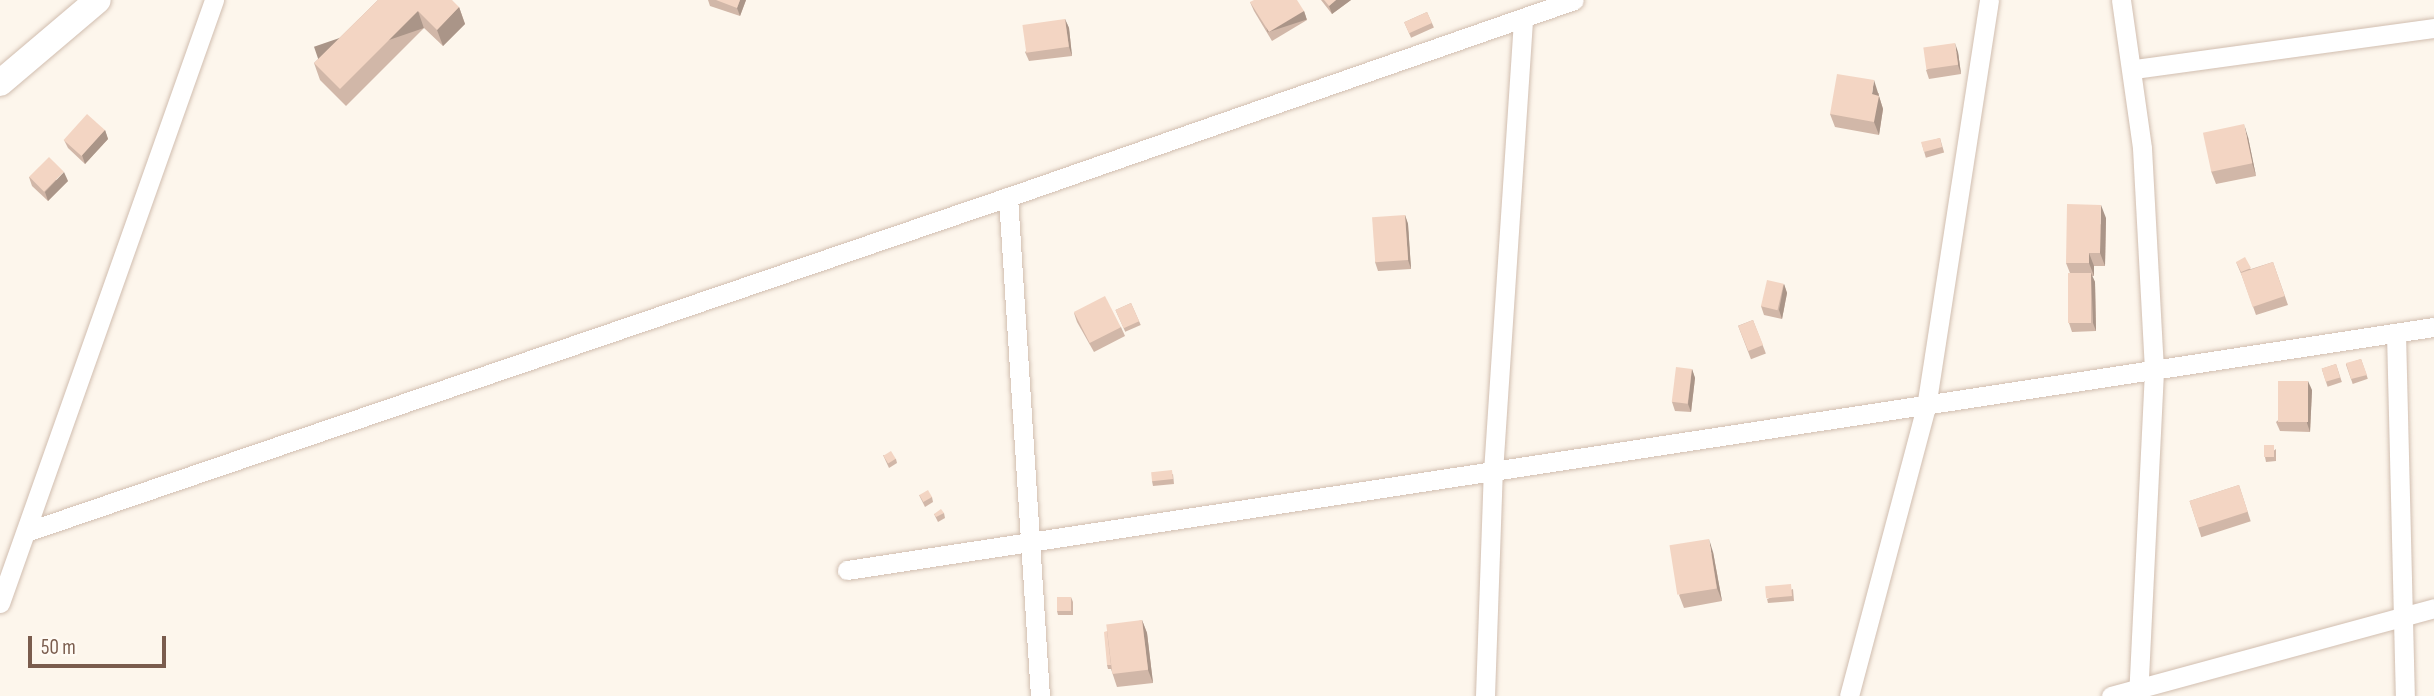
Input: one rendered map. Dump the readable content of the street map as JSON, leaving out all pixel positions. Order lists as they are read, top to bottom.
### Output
{
  "scale_bar": "50 m"
}
